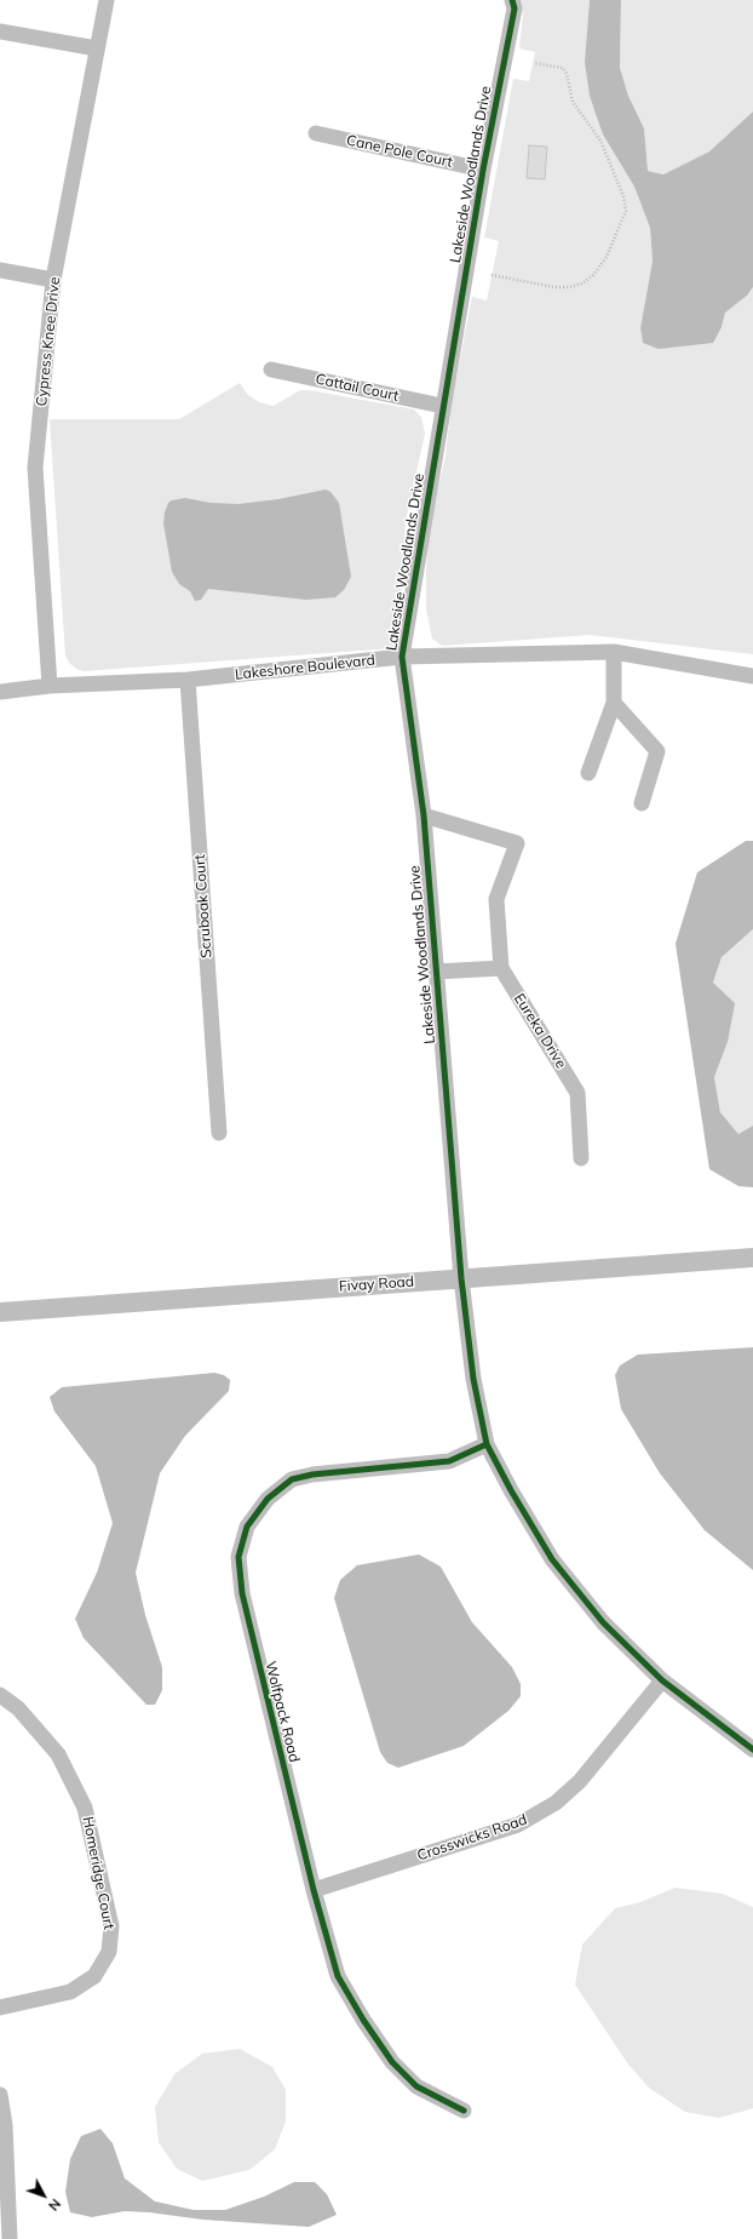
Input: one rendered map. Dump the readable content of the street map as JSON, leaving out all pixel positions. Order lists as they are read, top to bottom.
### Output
{
  "streets": {
    "street": [
      "Cane Pole Court",
      "Lakeside Woodlands Drive",
      "Cypress Knee Drive",
      "Cattail Court",
      "Lakeshore Boulevard",
      "Scruboak Court",
      "Eureka Drive",
      "Fivay Road",
      "Wolfpack Road",
      "Crosswicks Road",
      "Homeridge Court"
    ]
  },
  "crossings": [
    ["Cane Pole Court", "Lakeside Woodlands Drive"],
    ["Lakeside Woodlands Drive", "Cattail Court"],
    ["Lakeside Woodlands Drive", "Lakeshore Boulevard"],
    ["Lakeside Woodlands Drive", "Fivay Road"],
    ["Lakeside Woodlands Drive", "Wolfpack Road"],
    ["Lakeside Woodlands Drive", "Crosswicks Road"],
    ["Cypress Knee Drive", "Lakeshore Boulevard"],
    ["Lakeshore Boulevard", "Scruboak Court"],
    ["Wolfpack Road", "Crosswicks Road"]
  ],
  "north": "bottom right"
}
